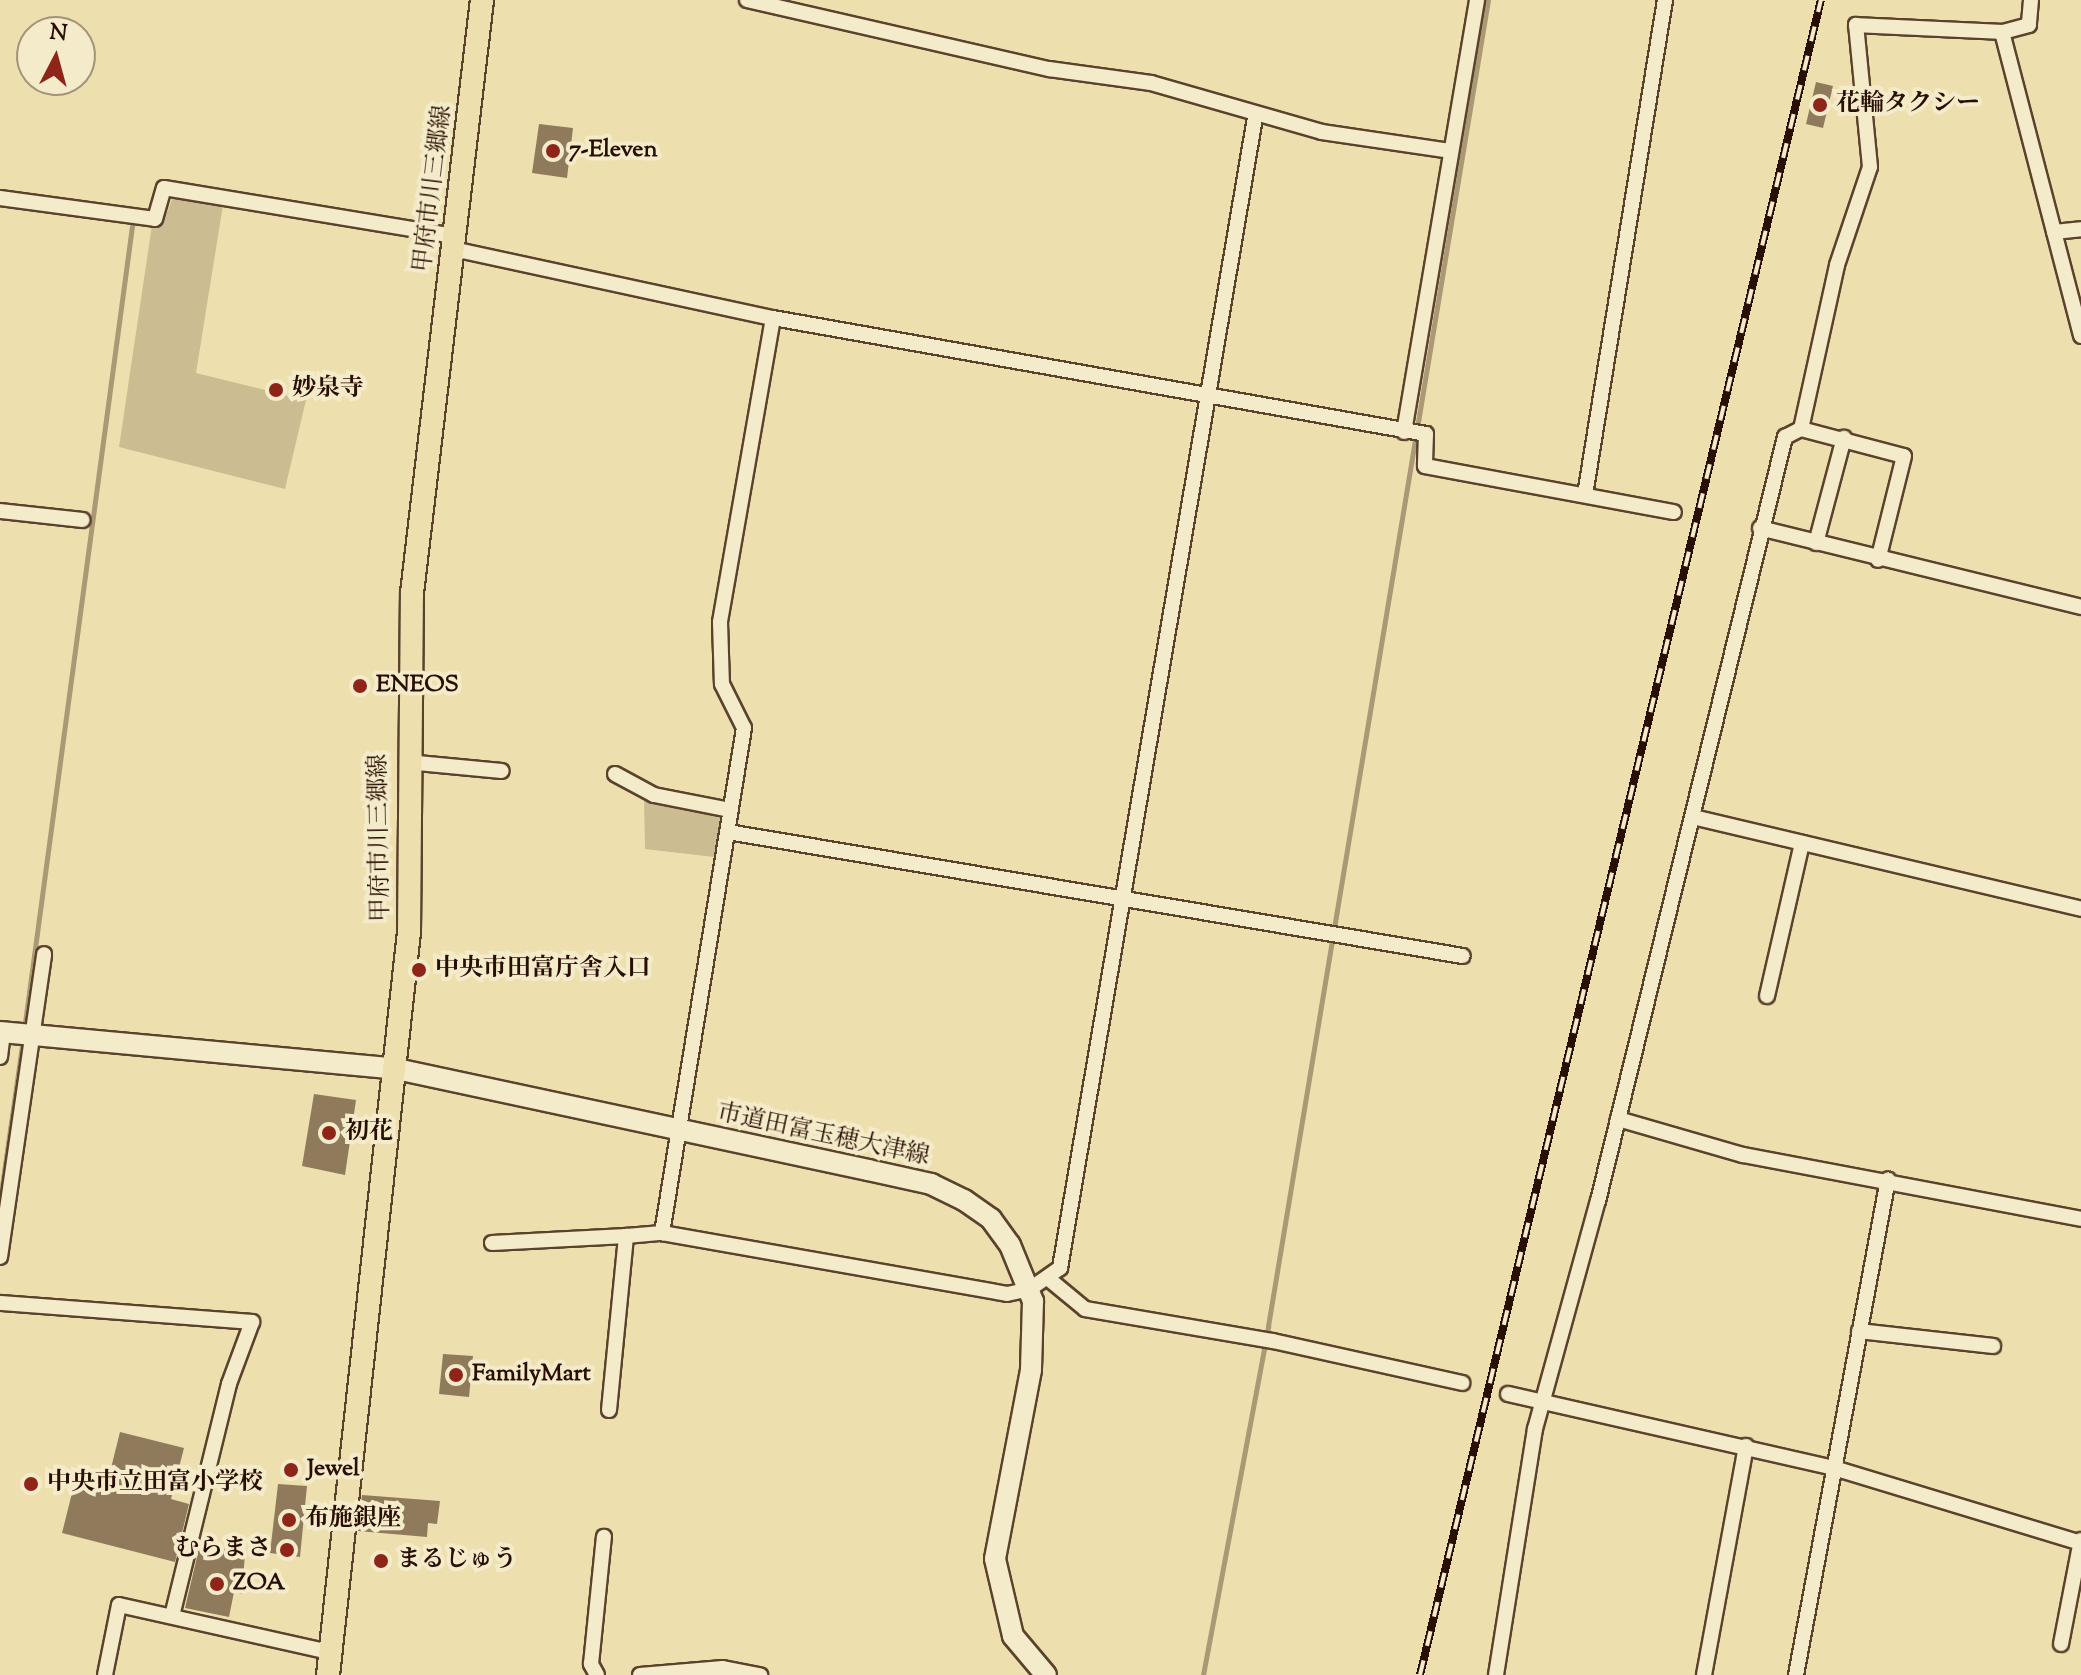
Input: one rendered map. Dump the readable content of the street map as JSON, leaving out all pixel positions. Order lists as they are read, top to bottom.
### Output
{
  "streets": {
    "main road": ["甲府市川三郷線"],
    "street": ["市道田富玉穂大津線"]
  },
  "crossings": [
    ["甲府市川三郷線", "市道田富玉穂大津線"]
  ],
  "places": [
    "花輪タクシー",
    "7-Eleven",
    "妙泉寺",
    "ENEOS",
    "中央市田富庁舎入口",
    "初花",
    "FamilyMart",
    "Jewel",
    "中央市立田富小学校",
    "布施銀座",
    "むらまさ",
    "まるじゅう",
    "ZOA"
  ],
  "north": "top"
}
